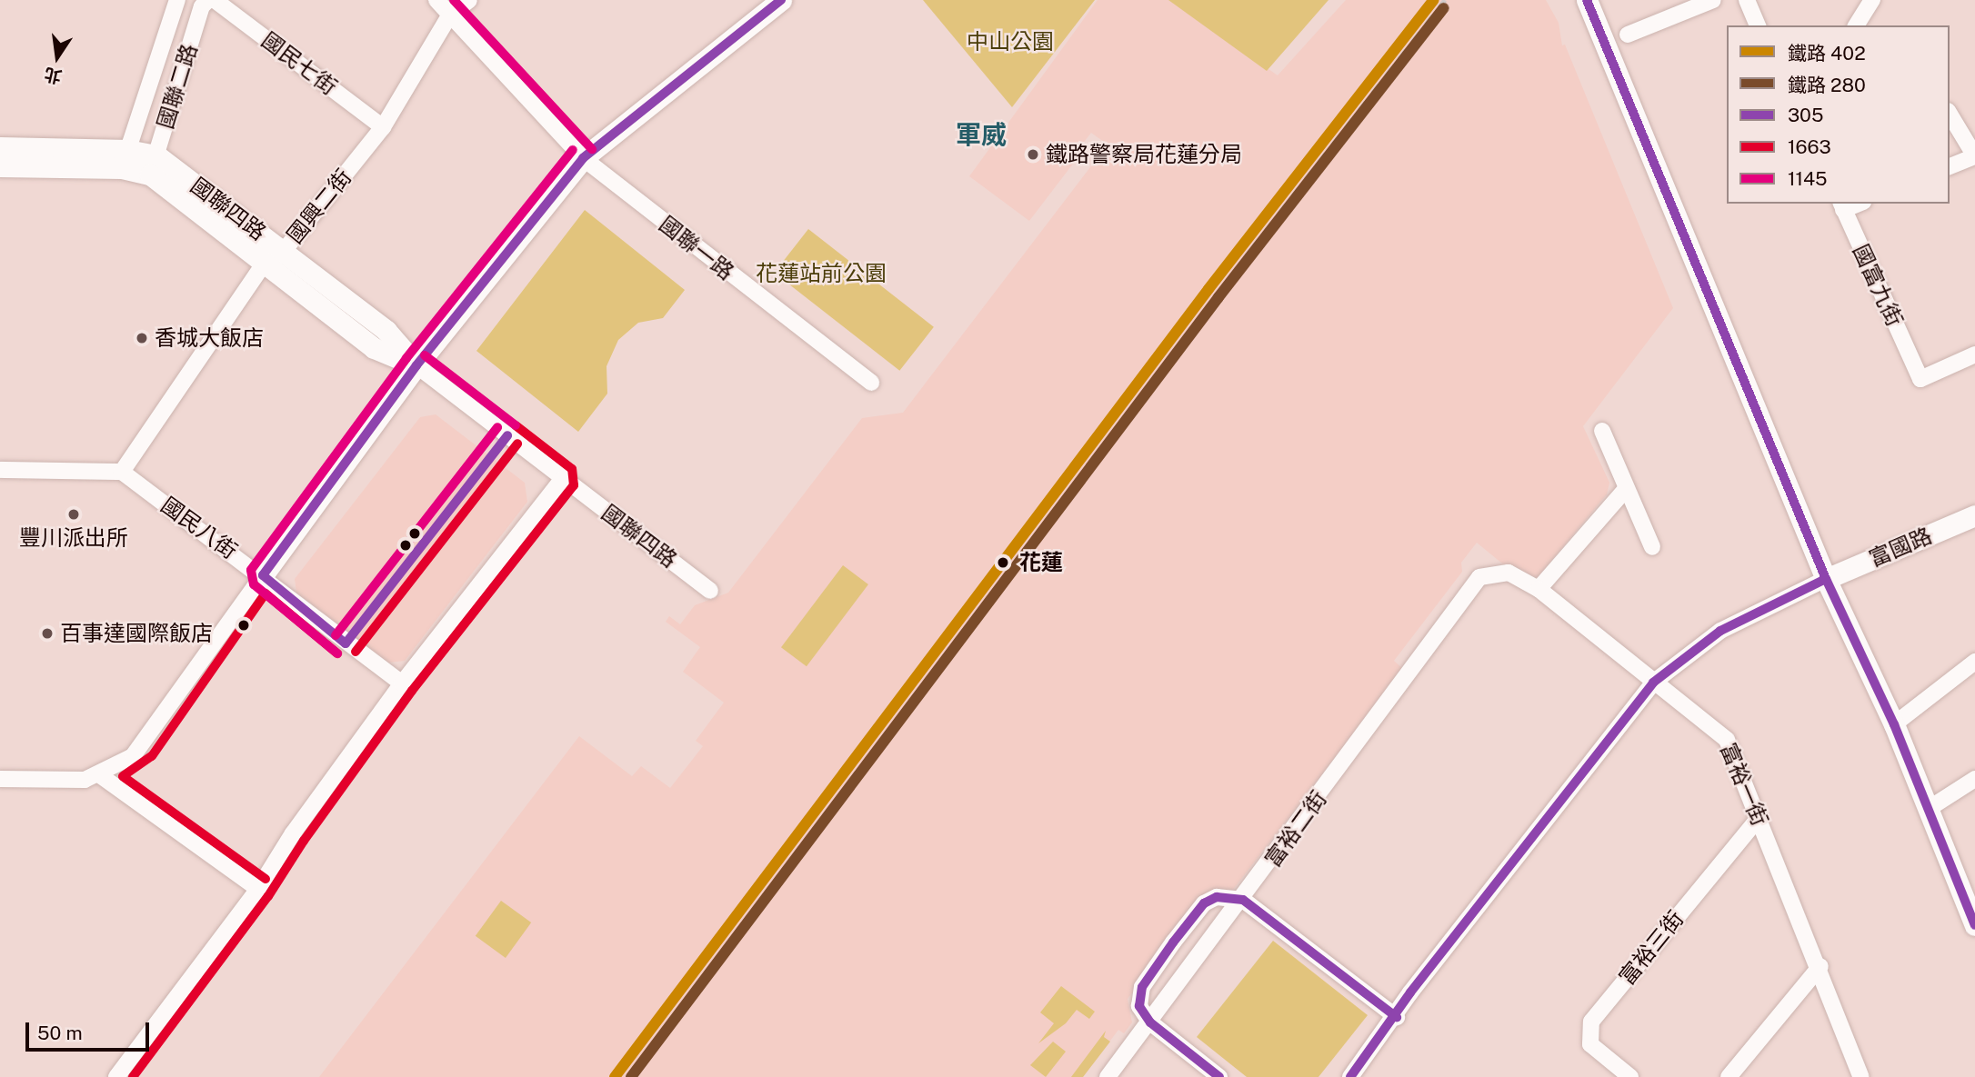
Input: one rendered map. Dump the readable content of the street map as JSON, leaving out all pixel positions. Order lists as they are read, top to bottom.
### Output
{
  "streets": {
    "street": [
      "國民七街",
      "國聯二路",
      "國興二街",
      "國聯四路",
      "國聯一路",
      "國富九街",
      "國民八街",
      "富國路",
      "富裕一街",
      "富裕二街",
      "富裕三街"
    ]
  },
  "crossings": [
    ["國民七街", "國興二街"],
    ["國聯二路", "國聯四路"],
    ["國興二街", "國聯四路"],
    ["國興二街", "國聯一路"],
    ["國興二街", "國民八街"],
    ["富裕一街", "富裕二街"],
    ["富裕一街", "富裕三街"]
  ],
  "districts": ["軍威"],
  "parks": ["中山公園", "花蓮站前公園"],
  "places": [
    "鐵路警察局花蓮分局",
    "香城大飯店",
    "豐川派出所",
    "花蓮",
    "百事達國際飯店"
  ],
  "lines": [
    "rail line 402",
    "transit line 305",
    "transit line 1145",
    "rail line 280",
    "transit line 1663"
  ],
  "legend": [
    "鐵路 402",
    "鐵路 280",
    "305",
    "1663",
    "1145"
  ],
  "scale_bar": "50 m",
  "north": "bottom"
}
